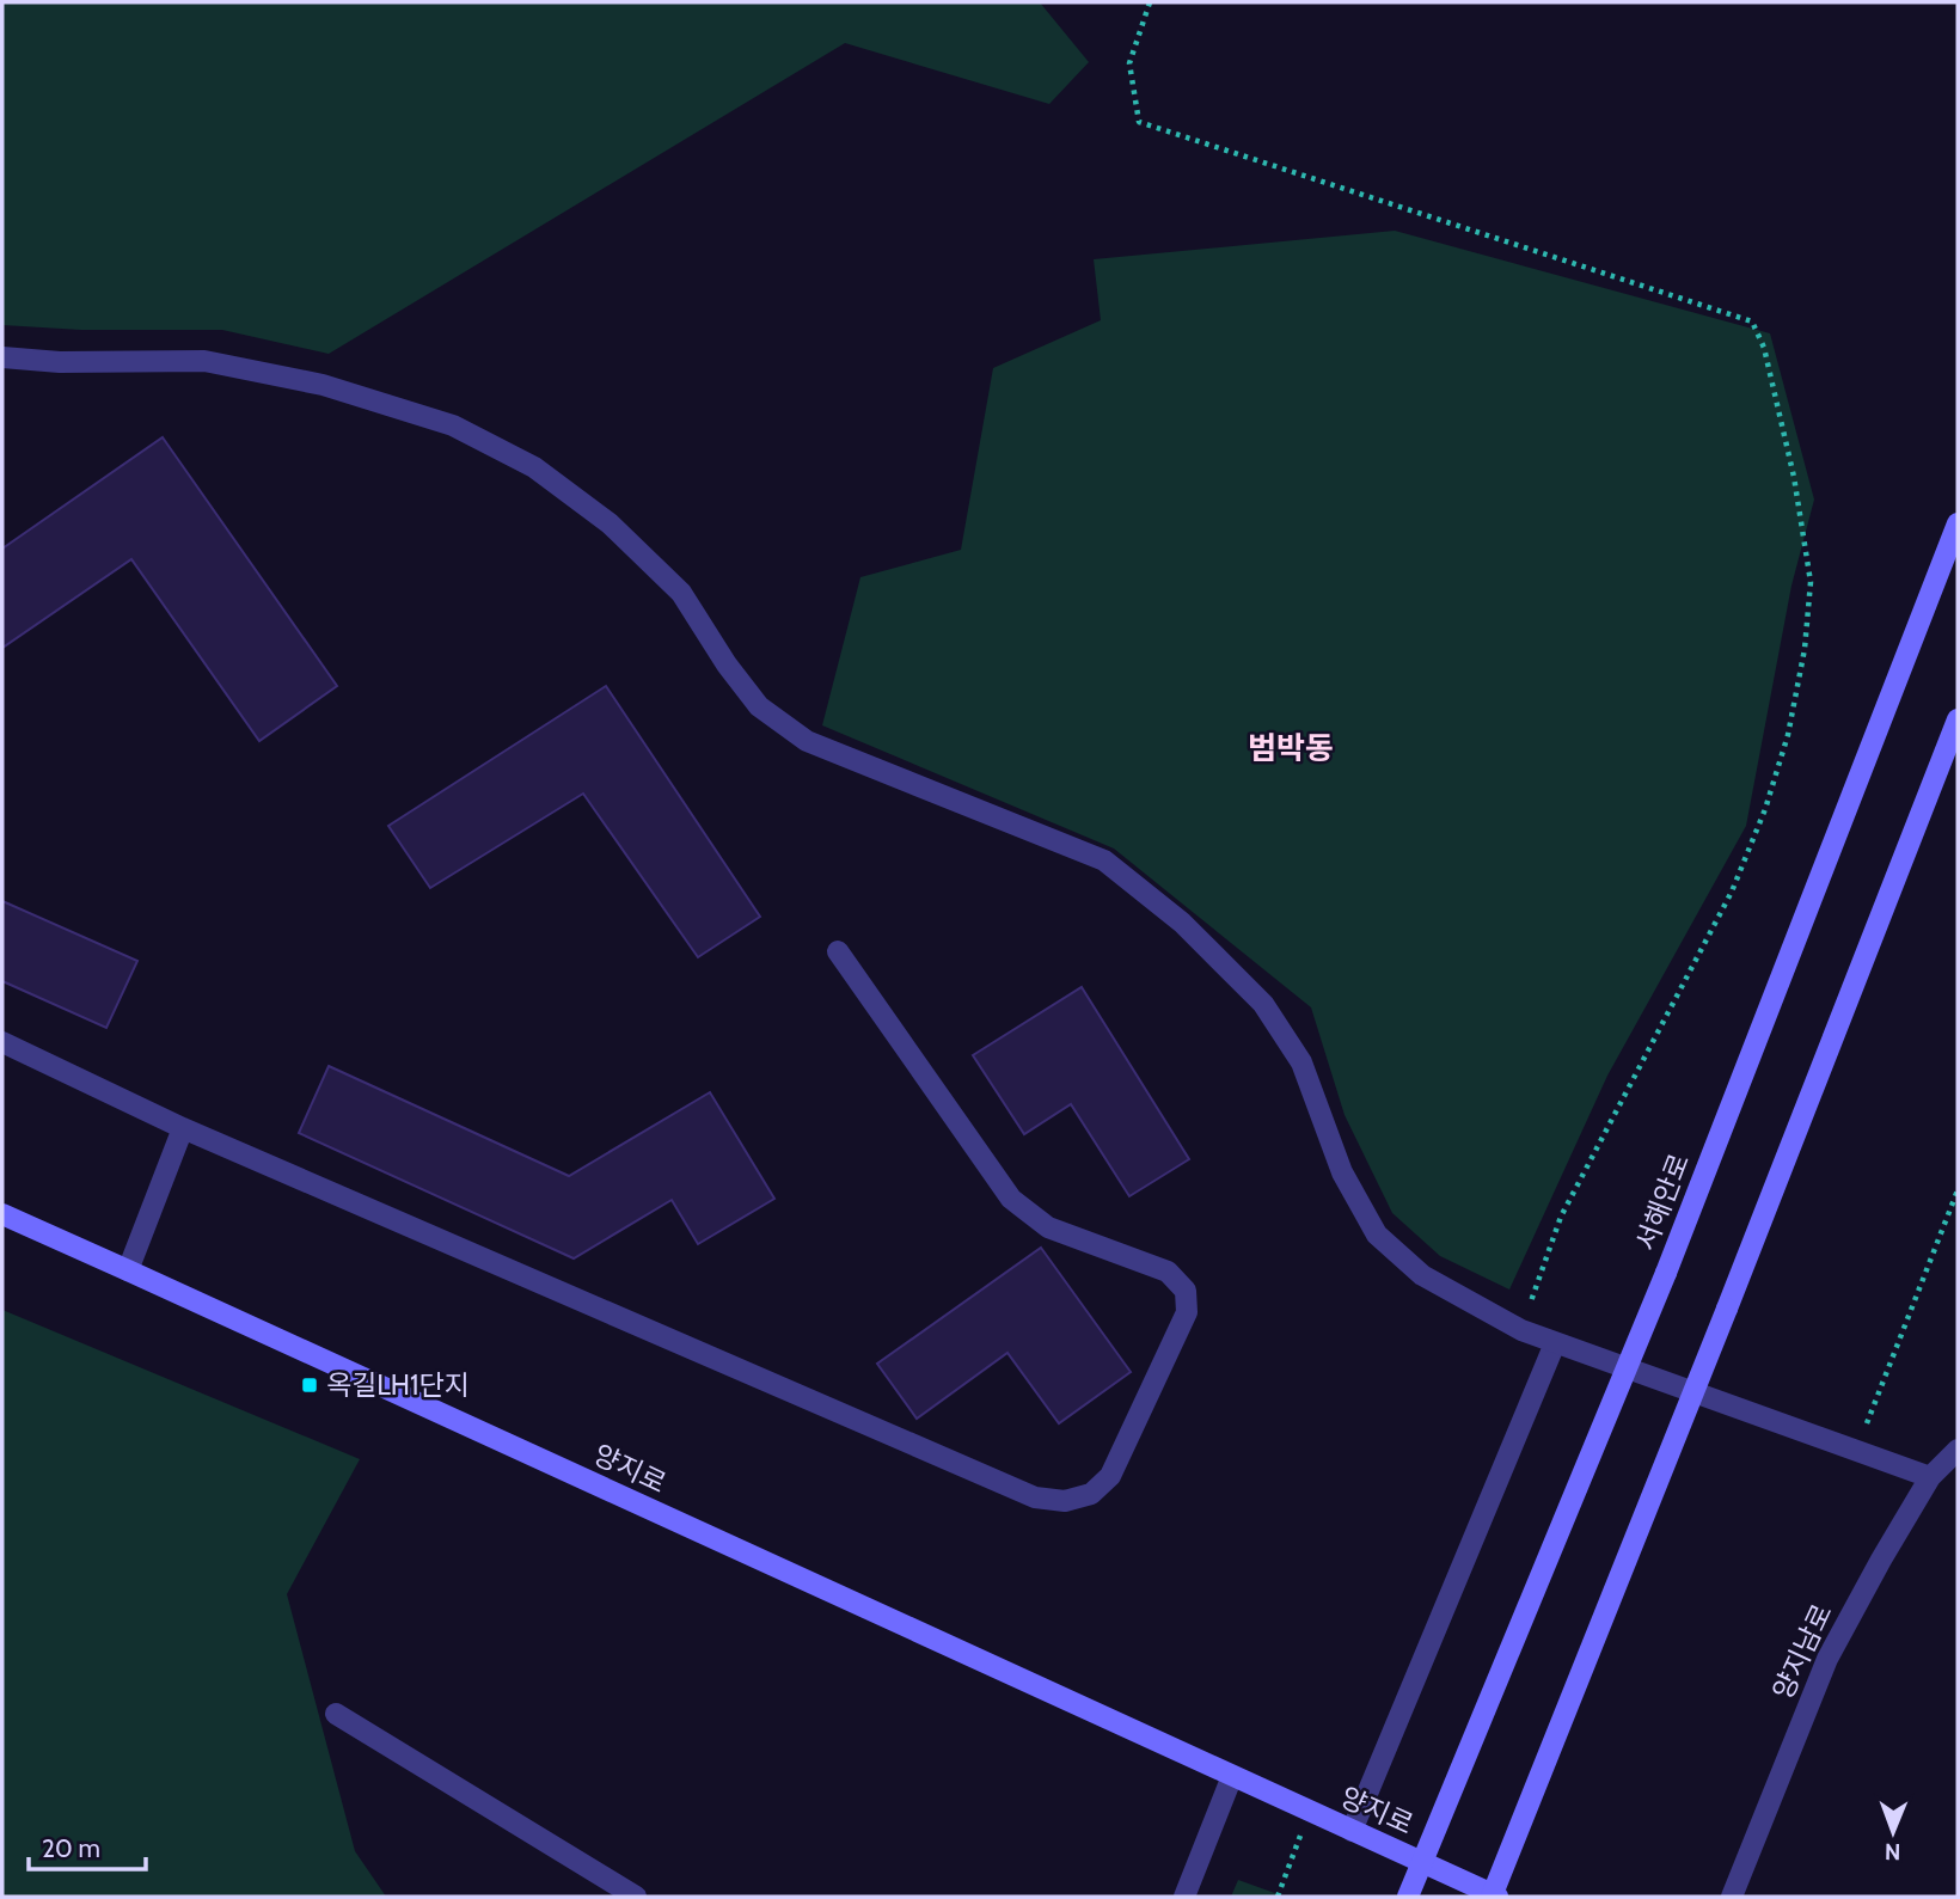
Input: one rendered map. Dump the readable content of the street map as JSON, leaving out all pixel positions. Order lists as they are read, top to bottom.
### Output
{
  "streets": {
    "main road": ["서해안로", "양지로"],
    "street": ["양지남로"]
  },
  "districts": ["범박동"],
  "places": {
    "transit": ["옥길LH1단지"]
  },
  "scale_bar": "20 m",
  "north": "bottom"
}
